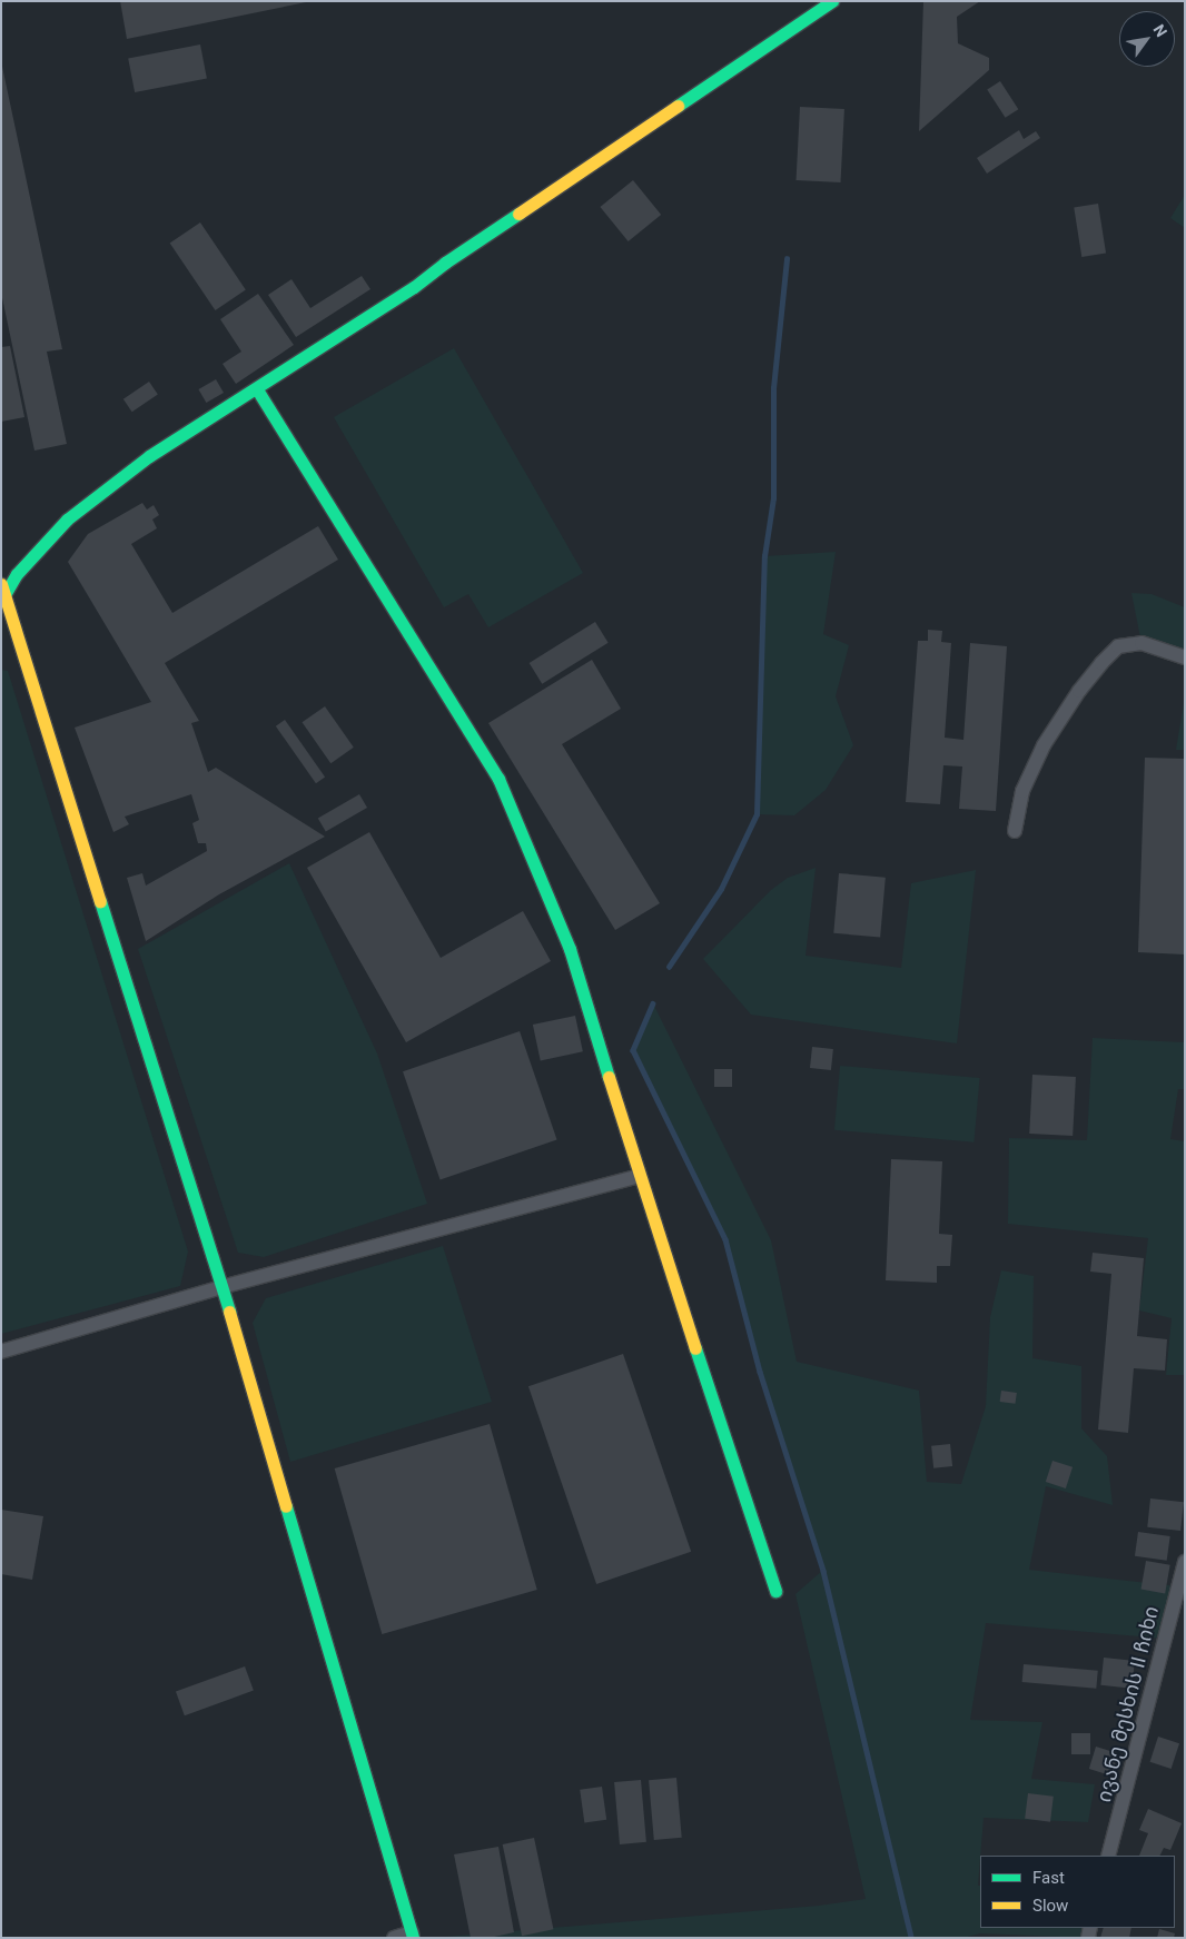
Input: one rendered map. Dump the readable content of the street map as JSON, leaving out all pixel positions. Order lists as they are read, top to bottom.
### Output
{
  "streets": {
    "street": ["ივანე მესხის II ჩიხი"]
  },
  "legend": ["Fast", "Slow"],
  "north": "top right"
}
